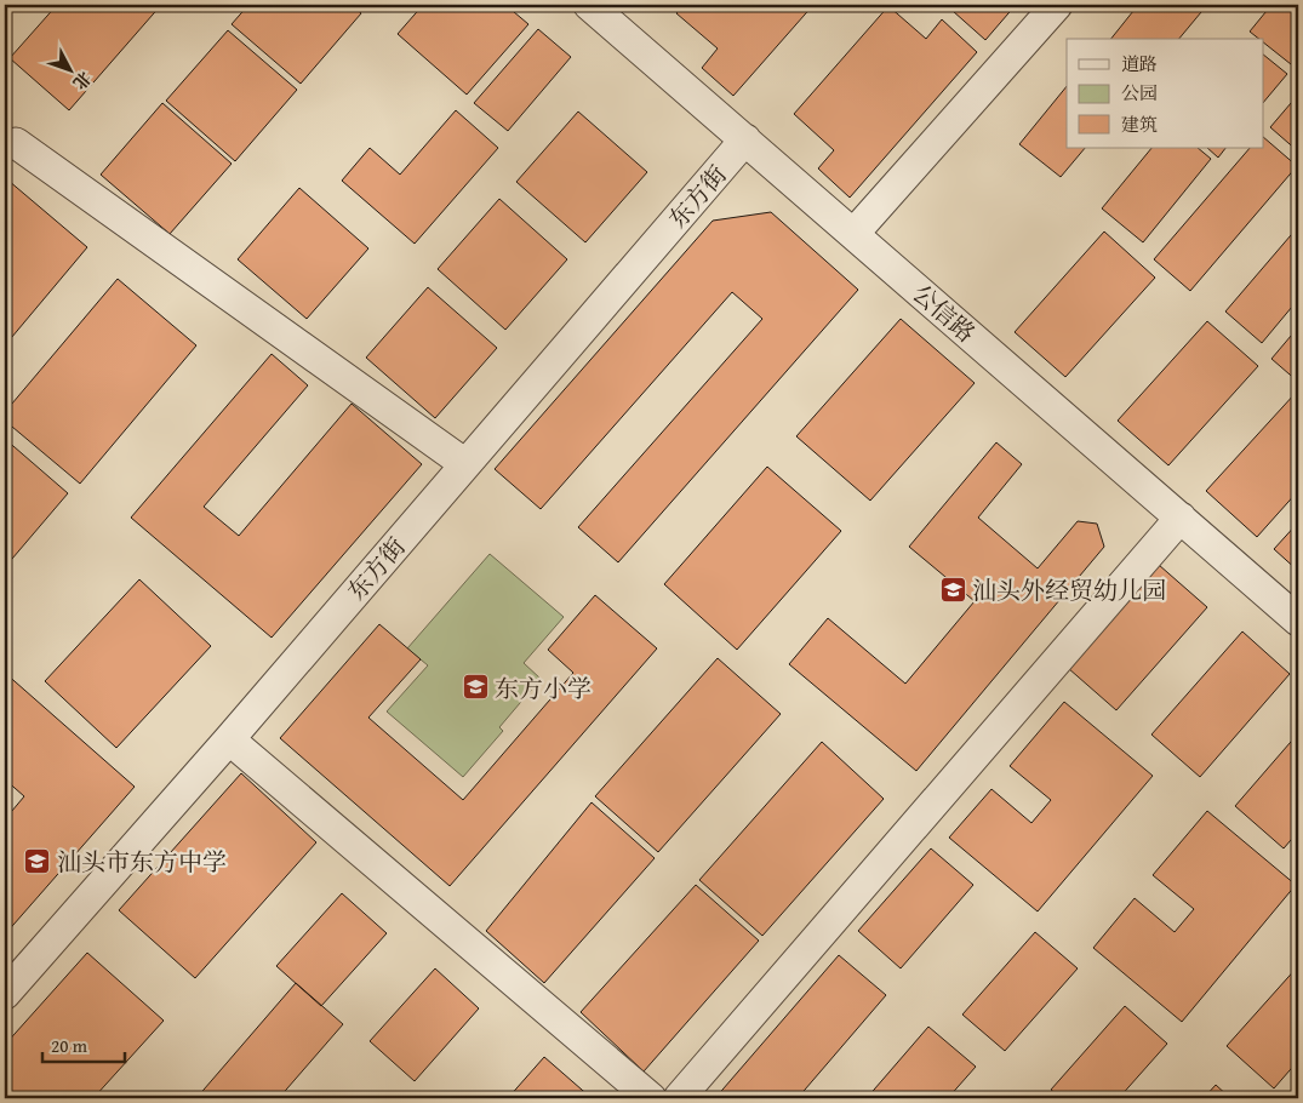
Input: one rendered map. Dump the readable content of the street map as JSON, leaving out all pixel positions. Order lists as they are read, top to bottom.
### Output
{
  "streets": {
    "street": ["东方街", "公信路"]
  },
  "crossings": [
    ["东方街", "公信路"]
  ],
  "places": {
    "school or university": ["汕头外经贸幼儿园", "东方小学", "汕头市东方中学"]
  },
  "legend": ["道路", "公园", "建筑"],
  "scale_bar": "20 m",
  "north": "bottom right"
}
